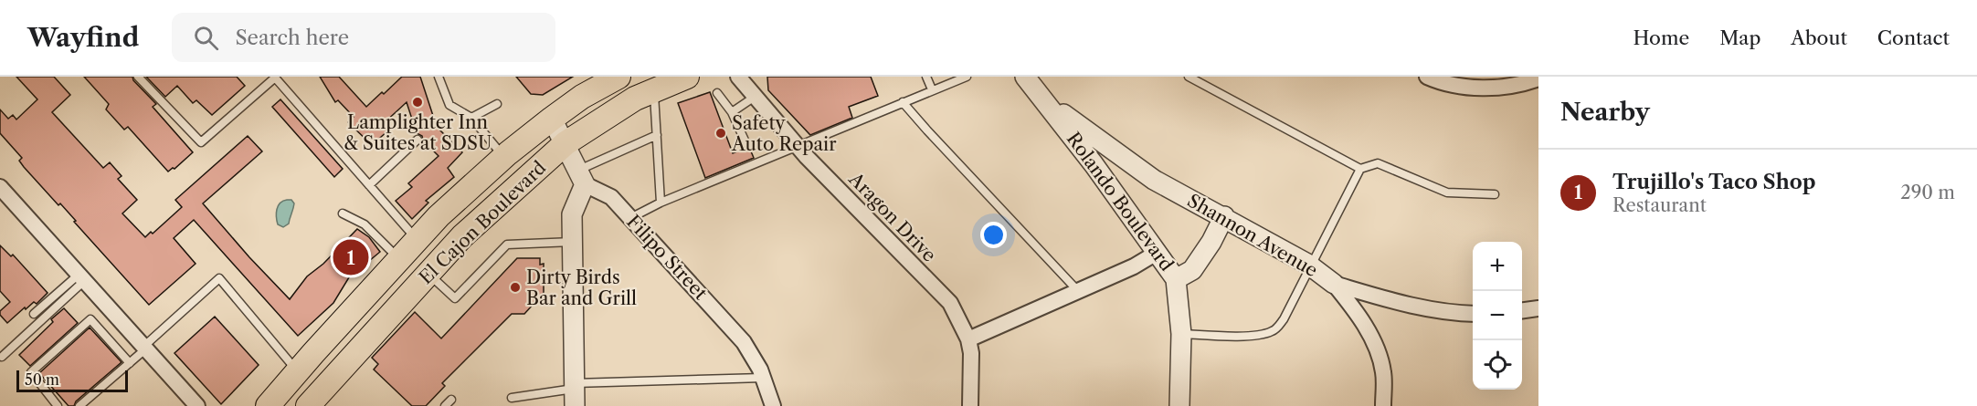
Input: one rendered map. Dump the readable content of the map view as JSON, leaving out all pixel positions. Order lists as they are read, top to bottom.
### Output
{
  "streets": {
    "main road": ["El Cajon Boulevard"],
    "street": [
      "Rolando Boulevard",
      "Aragon Drive",
      "Shannon Avenue",
      "Filipo Street"
    ]
  },
  "crossings": [
    ["Rolando Boulevard", "Shannon Avenue"]
  ],
  "places": ["Lamplighter Inn & Suites at SDSU", "Safety Auto Repair", "Dirty Birds Bar and Grill"],
  "scale_bar": "50 m",
  "page": {
    "header": "Wayfind",
    "search": "Search here",
    "nav": [
      "Home",
      "Map",
      "About",
      "Contact"
    ],
    "heading": "Nearby",
    "list": [
      {
        "mark": "1",
        "name": "Trujillo's Taco Shop",
        "note": "Restaurant",
        "value": "290 m"
      }
    ],
    "pins": "1",
    "map_buttons": ["+", "−"],
    "scale": "50 m"
  }
}
